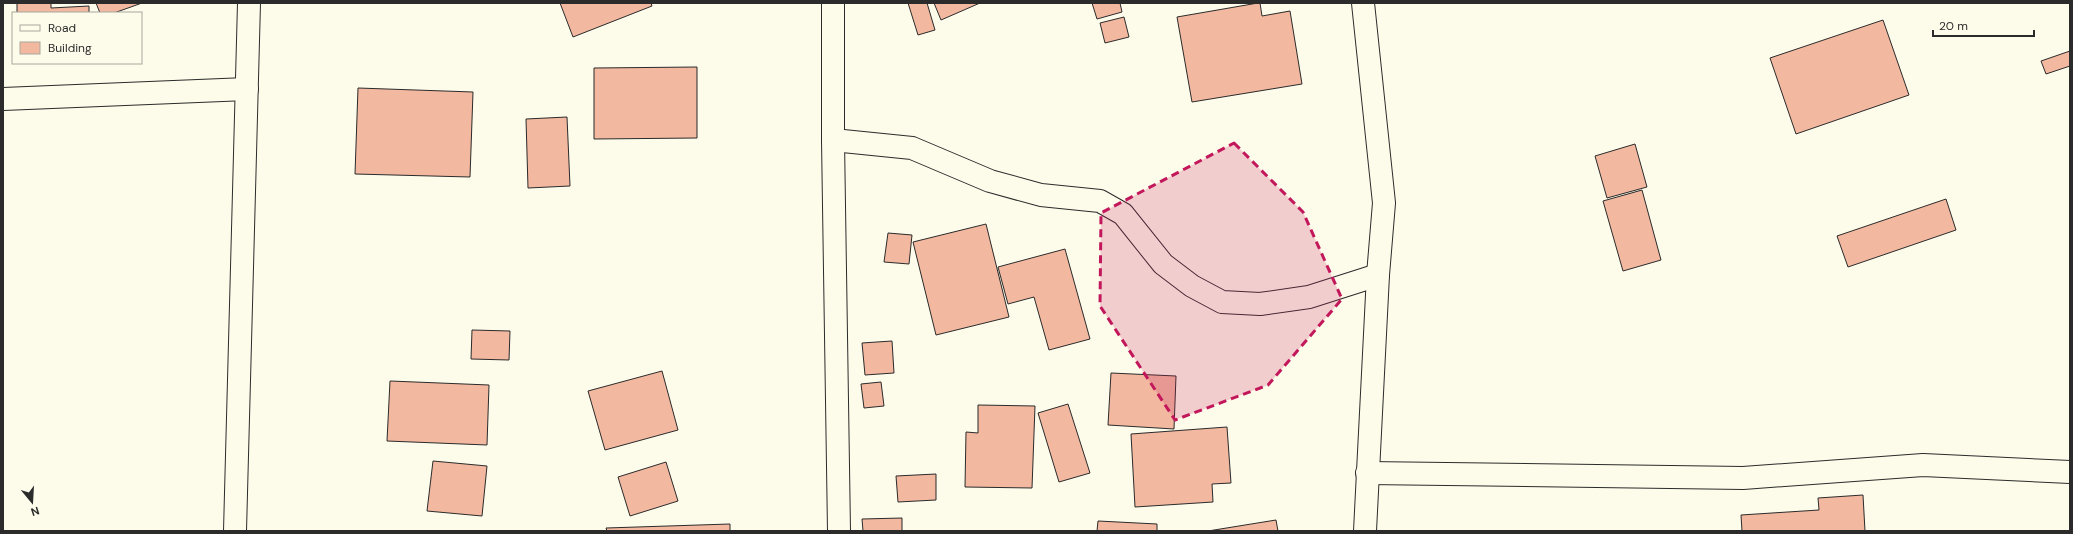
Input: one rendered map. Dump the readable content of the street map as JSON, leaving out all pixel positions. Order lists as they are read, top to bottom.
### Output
{
  "legend": ["Road", "Building"],
  "scale_bar": "20 m",
  "north": "bottom"
}
